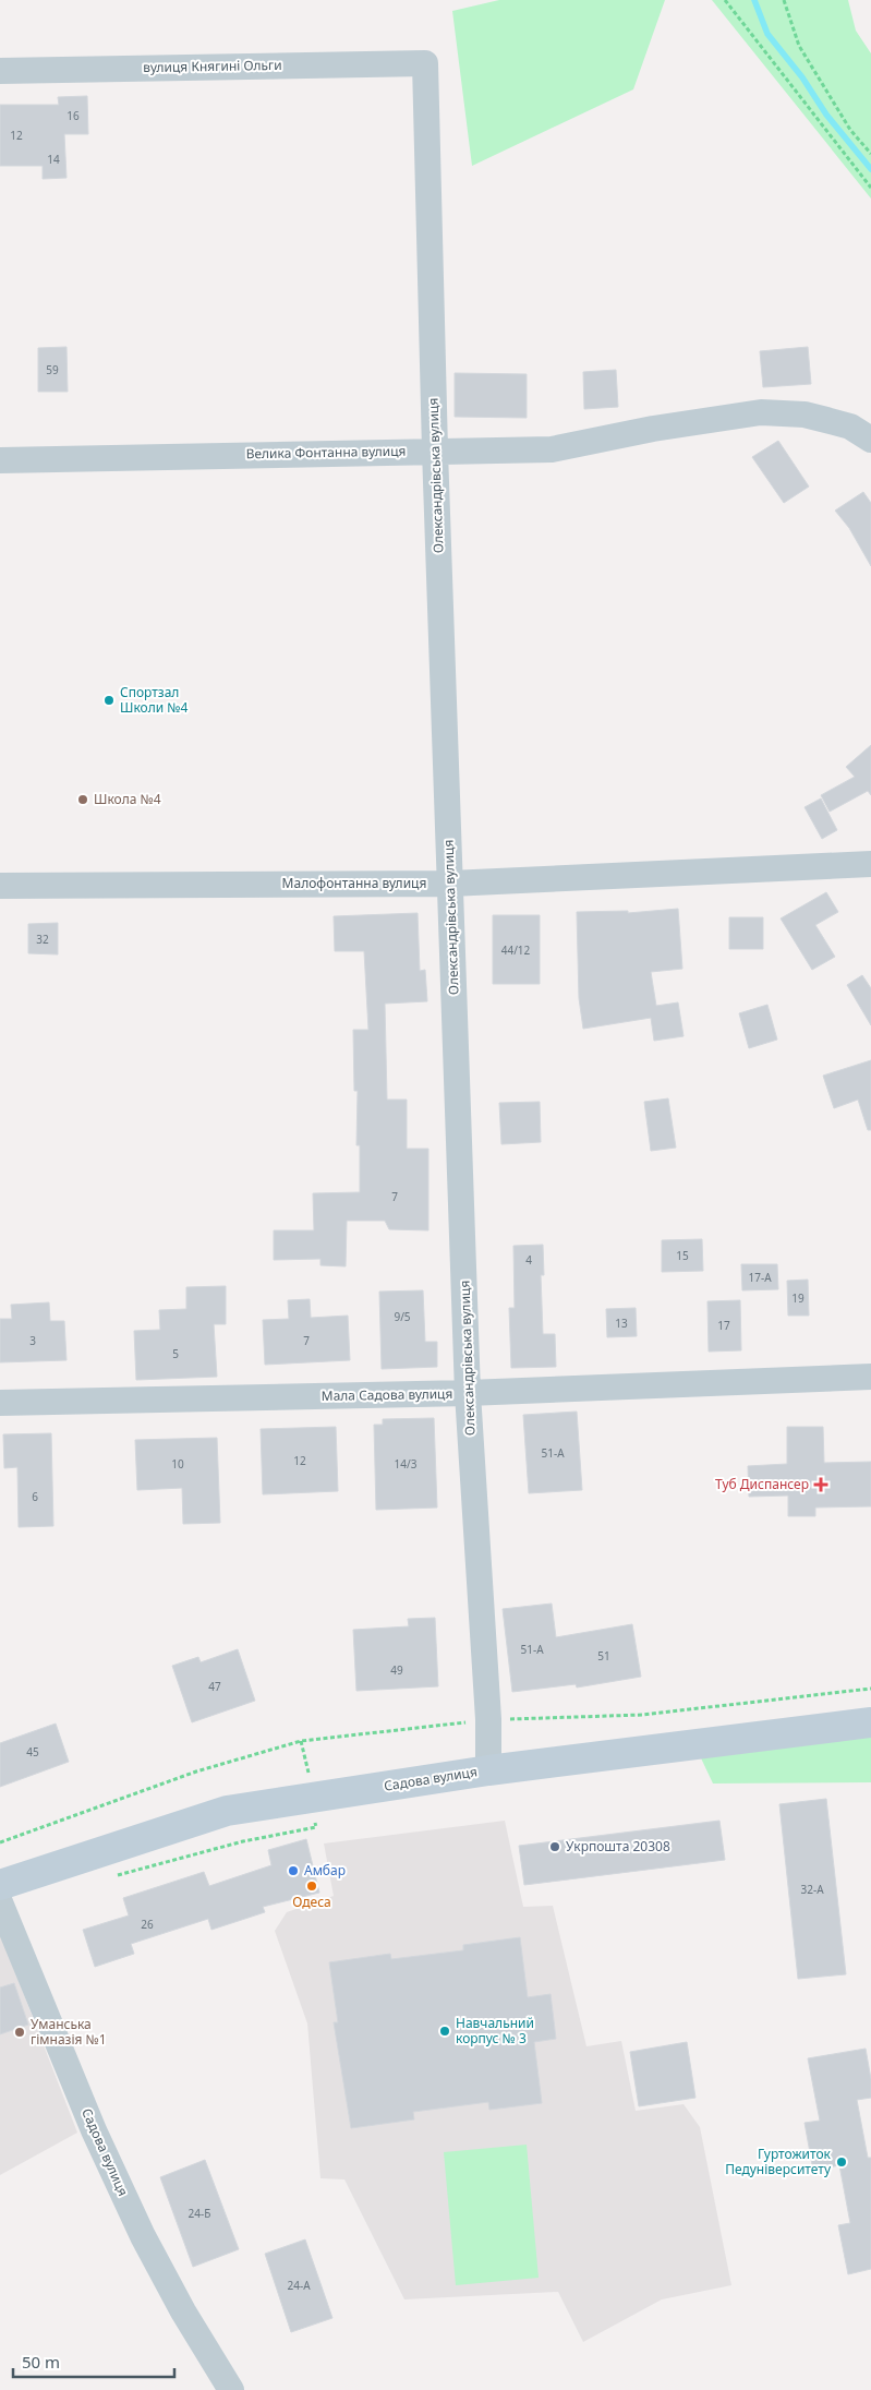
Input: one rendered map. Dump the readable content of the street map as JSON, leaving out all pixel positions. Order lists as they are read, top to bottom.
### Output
{
  "streets": {
    "street": [
      "вулиця Княгині Ольги",
      "Велика Фонтанна вулиця",
      "Олександрівська вулиця",
      "Малофонтанна вулиця",
      "Мала Садова вулиця",
      "Садова вулиця"
    ]
  },
  "crossings": [
    ["вулиця Княгині Ольги", "Олександрівська вулиця"],
    ["Велика Фонтанна вулиця", "Олександрівська вулиця"],
    ["Олександрівська вулиця", "Малофонтанна вулиця"],
    ["Олександрівська вулиця", "Мала Садова вулиця"],
    ["Олександрівська вулиця", "Садова вулиця"]
  ],
  "places": {
    "other": [
      "Спортзал Школи №4",
      "Школа №4",
      "Укрпошта 20308",
      "Амбар",
      "Одеса",
      "Навчальний корпус № 3",
      "Уманська гімназія №1",
      "Гуртожиток Педуніверситету"
    ],
    "health": ["Туб Диспансер"]
  },
  "house_numbers": [
    "16",
    "12",
    "14",
    "59",
    "32",
    "44/12",
    "7",
    "15",
    "4",
    "17-А",
    "19",
    "9/5",
    "13",
    "17",
    "3",
    "7",
    "5",
    "51-А",
    "12",
    "10",
    "14/3",
    "6",
    "51-А",
    "51",
    "49",
    "47",
    "45",
    "32-А",
    "26",
    "24-Б",
    "24-А"
  ],
  "scale_bar": "50 m"
}
